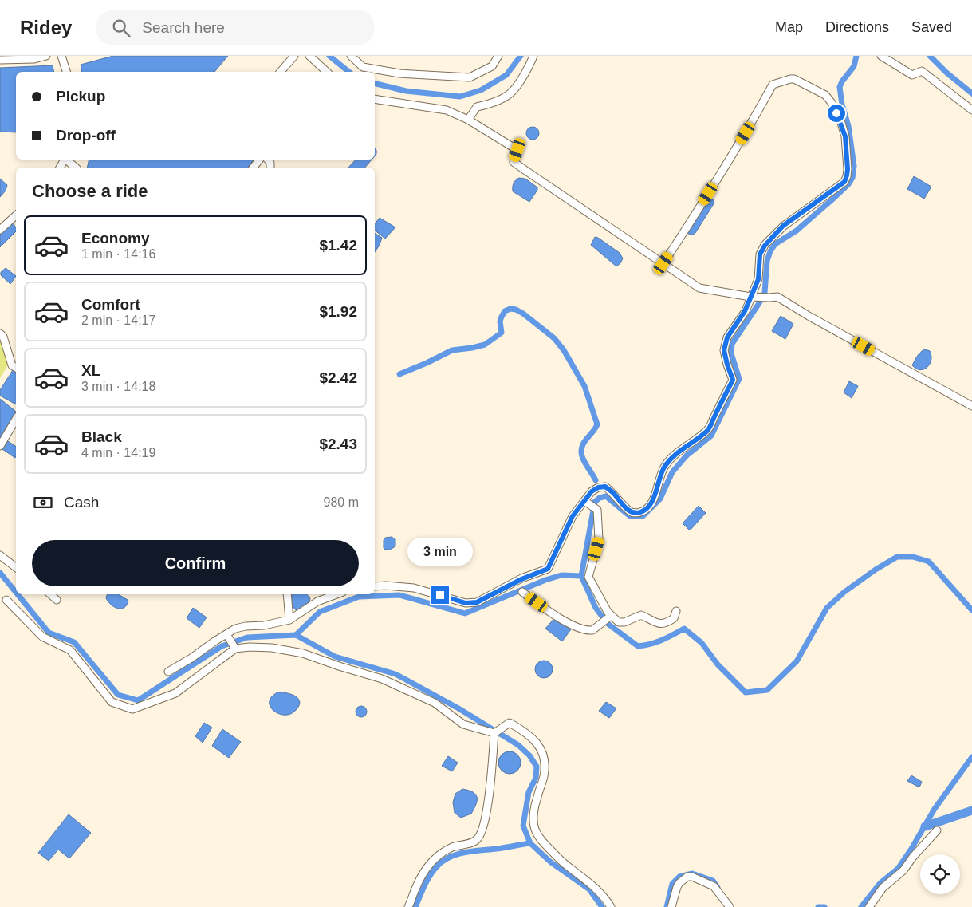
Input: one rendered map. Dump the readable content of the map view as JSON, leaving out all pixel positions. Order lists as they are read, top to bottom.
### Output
{
  "page": {
    "header": "Ridey",
    "search": "Search here",
    "nav": ["Map", "Directions", "Saved"],
    "banner": ["Pickup", "Drop-off"],
    "heading": "Choose a ride",
    "list": [
      {
        "name": "Economy",
        "note": "1 min · 14:16",
        "value": "$1.42"
      },
      {
        "name": "Comfort",
        "note": "2 min · 14:17",
        "value": "$1.92"
      },
      {
        "name": "XL",
        "note": "3 min · 14:18",
        "value": "$2.42"
      },
      {
        "name": "Black",
        "note": "4 min · 14:19",
        "value": "$2.43"
      }
    ],
    "pay": ["Cash", "980 m"],
    "buttons": "Confirm",
    "bubble": "3 min"
  }
}
